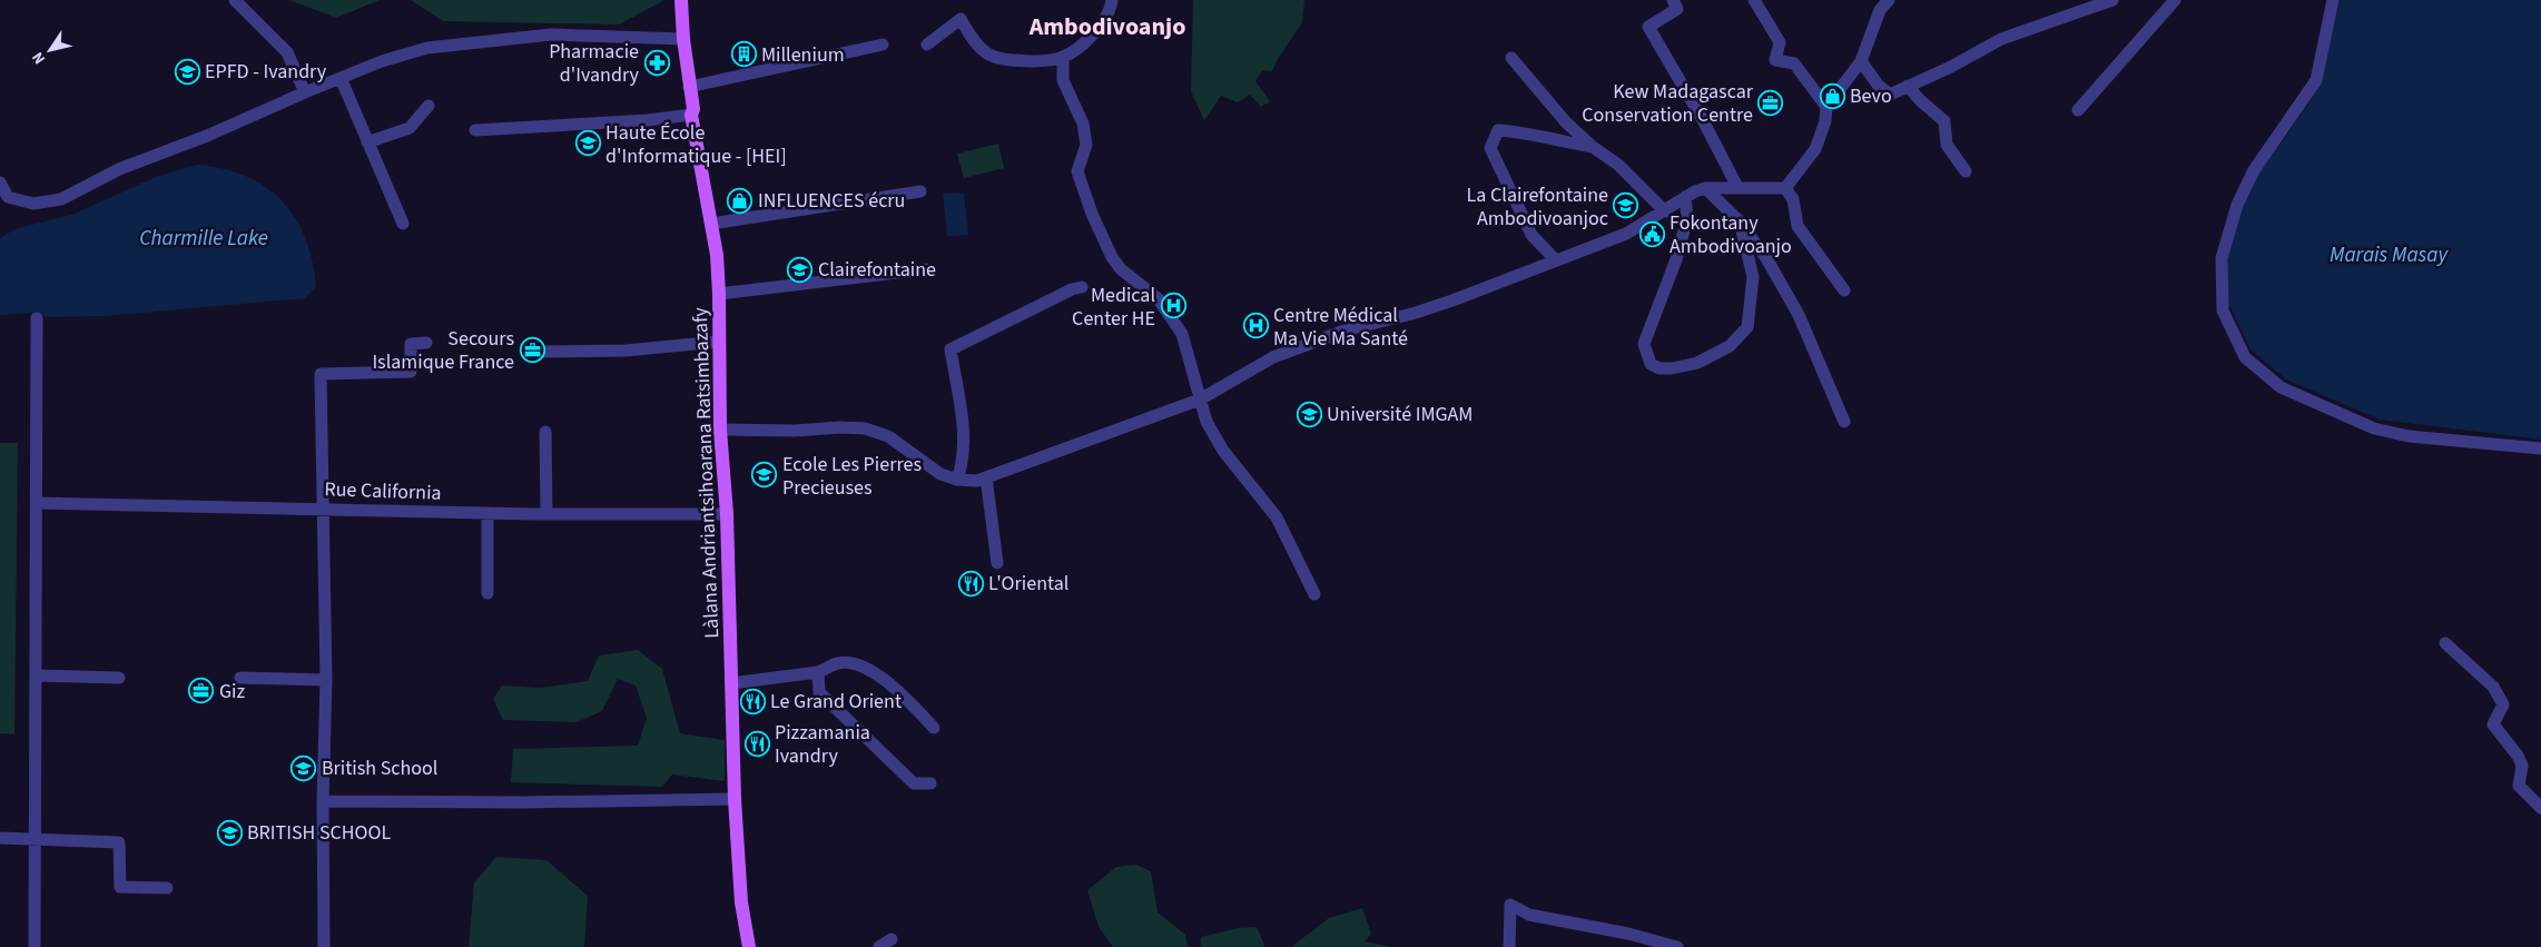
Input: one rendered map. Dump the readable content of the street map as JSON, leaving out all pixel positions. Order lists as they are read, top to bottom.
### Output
{
  "streets": {
    "main road": ["Làlana Andriantsihoarana Ratsimbazafy"],
    "street": ["Rue California"]
  },
  "crossings": [
    ["Làlana Andriantsihoarana Ratsimbazafy", "Rue California"]
  ],
  "districts": ["Ambodivoanjo"],
  "water": ["Charmille Lake", "Marais Masay"],
  "places": {
    "building": ["Millenium"],
    "pharmacy": ["Pharmacie d'Ivandry"],
    "school or university": [
      "EPFD - Ivandry",
      "Haute École d'Informatique - [HEI]",
      "La Clairefontaine Ambodivoanjoc",
      "Clairefontaine",
      "Université IMGAM",
      "Ecole Les Pierres Precieuses",
      "British School",
      "BRITISH SCHOOL"
    ],
    "shop": ["Bevo", "INFLUENCES écru"],
    "office": ["Kew Madagascar Conservation Centre", "Secours Islamique France", "Giz"],
    "public building": ["Fokontany Ambodivoanjo"],
    "hospital": ["Medical Center HE", "Centre Médical Ma Vie Ma Santé"],
    "restaurant": ["L'Oriental", "Le Grand Orient", "Pizzamania Ivandry"]
  },
  "north": "bottom left"
}
